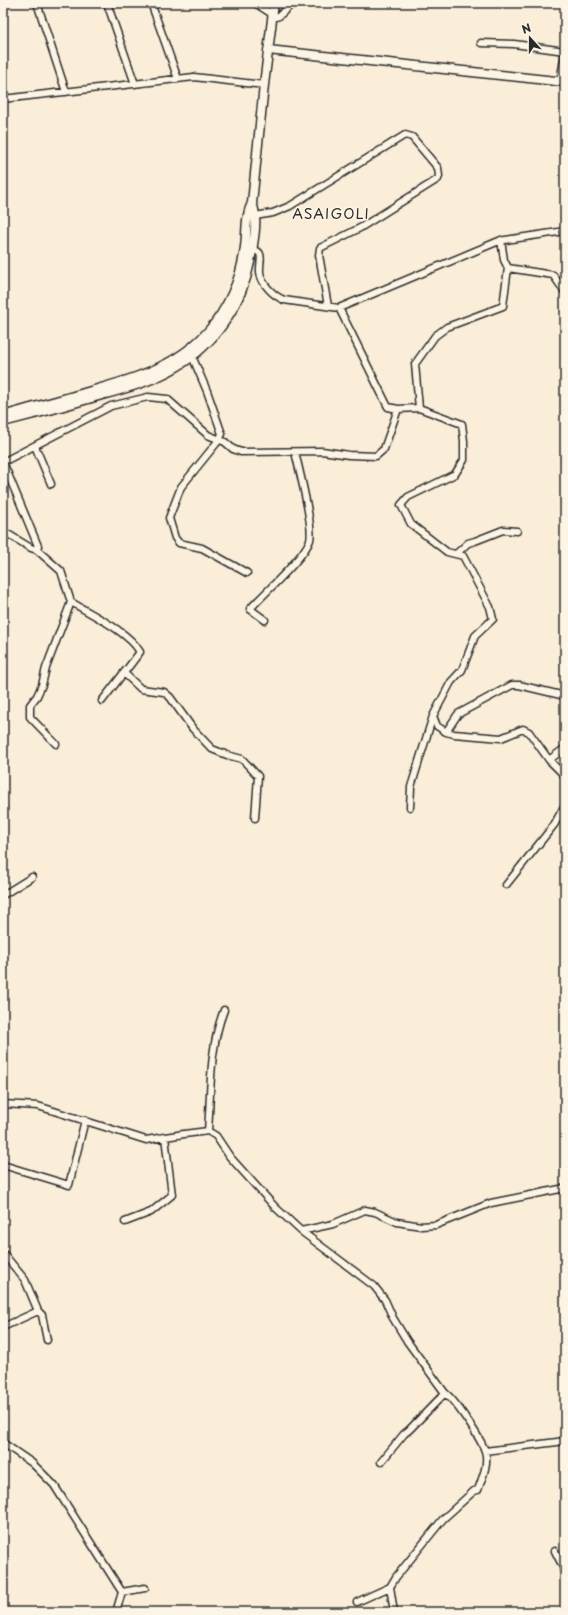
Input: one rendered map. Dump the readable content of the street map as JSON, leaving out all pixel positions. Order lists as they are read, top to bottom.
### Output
{
  "districts": ["ASAIGOLI"],
  "north": "top"
}
